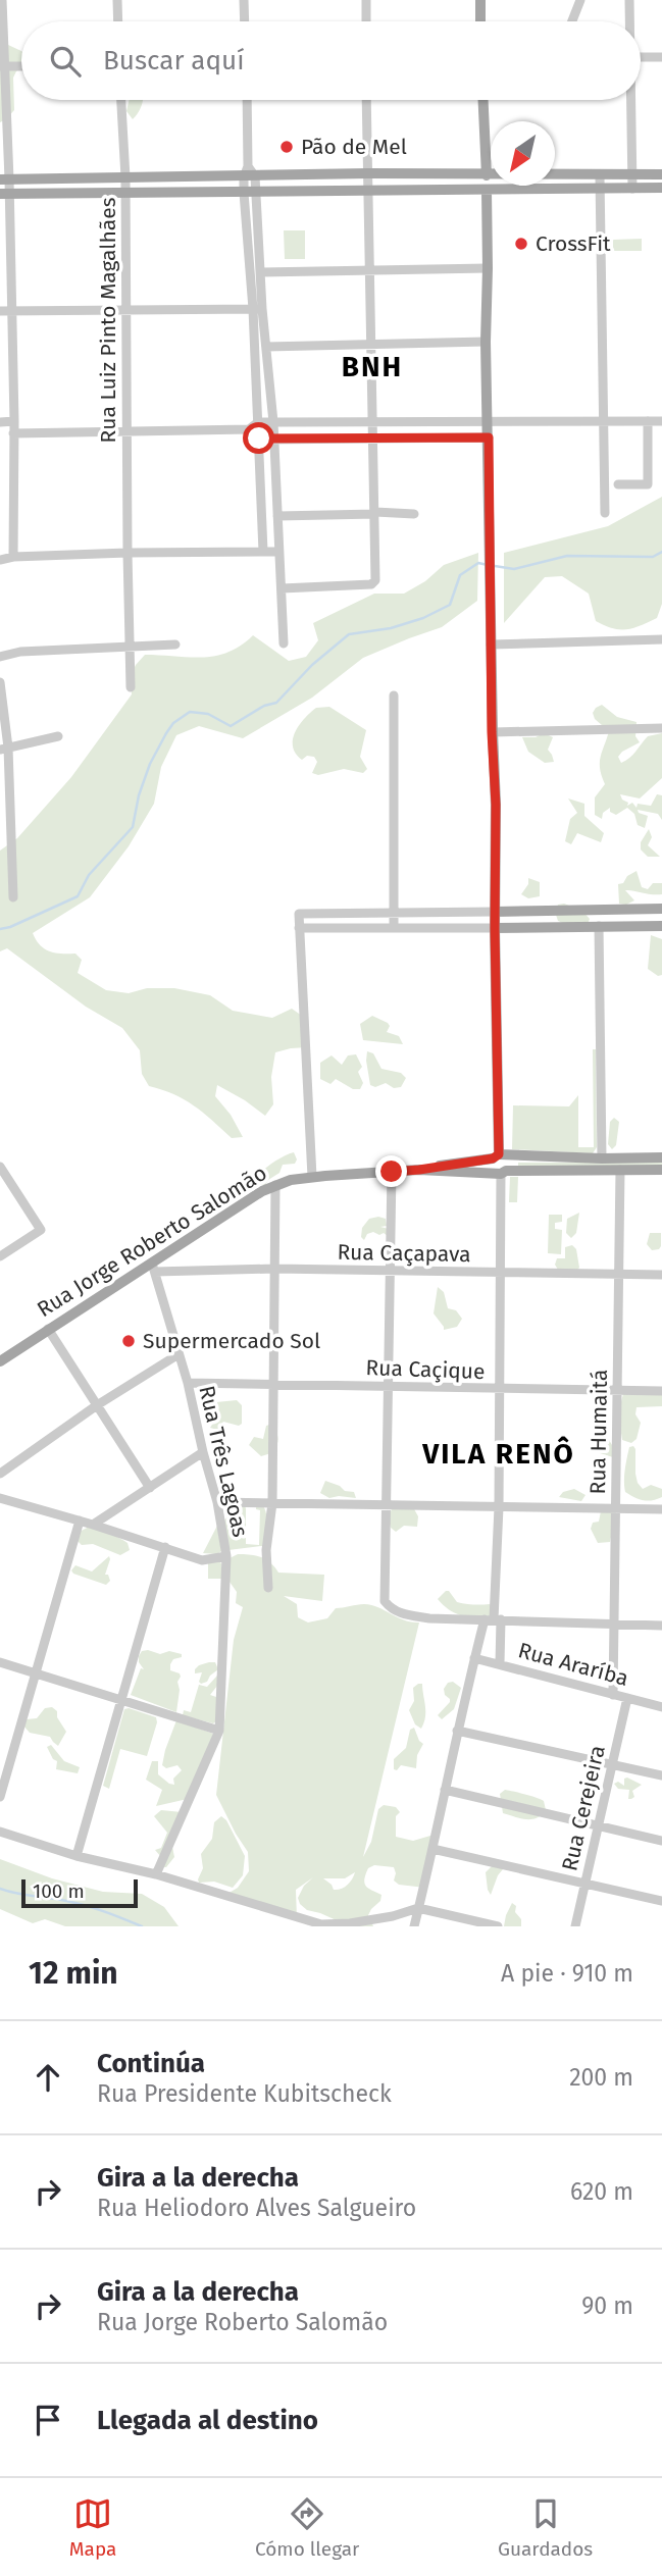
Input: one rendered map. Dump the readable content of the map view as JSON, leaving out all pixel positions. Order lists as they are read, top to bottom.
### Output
{
  "streets": {
    "main road": ["Rua Jorge Roberto Salomão"],
    "street": [
      "Rua Luiz Pinto Magalhães",
      "Rua Caçapava",
      "Rua Caçique",
      "Rua Humaitá",
      "Rua Três Lagoas",
      "Rua Araríba",
      "Rua Cerejeira"
    ]
  },
  "crossings": [
    ["Rua Jorge Roberto Salomão", "Rua Caçapava"],
    ["Rua Jorge Roberto Salomão", "Rua Humaitá"],
    ["Rua Jorge Roberto Salomão", "Rua Três Lagoas"],
    ["Rua Caçapava", "Rua Humaitá"],
    ["Rua Caçapava", "Rua Três Lagoas"],
    ["Rua Caçique", "Rua Humaitá"],
    ["Rua Caçique", "Rua Três Lagoas"],
    ["Rua Humaitá", "Rua Araríba"],
    ["Rua Araríba", "Rua Cerejeira"]
  ],
  "districts": ["BNH", "VILA RENÔ"],
  "places": ["Pão de Mel", "CrossFit", "Supermercado Sol"],
  "scale_bar": "100 m",
  "north": "bottom left",
  "page": {
    "search": "Buscar aquí",
    "scale": "100 m",
    "heading": ["12 min", "A pie · 910 m"],
    "list": [
      ["Continúa", "Rua Presidente Kubitscheck", "200 m"],
      ["Gira a la derecha", "Rua Heliodoro Alves Salgueiro", "620 m"],
      ["Gira a la derecha", "Rua Jorge Roberto Salomão", "90 m"],
      "Llegada al destino"
    ],
    "nav": ["Mapa", "Cómo llegar", "Guardados"]
  }
}
